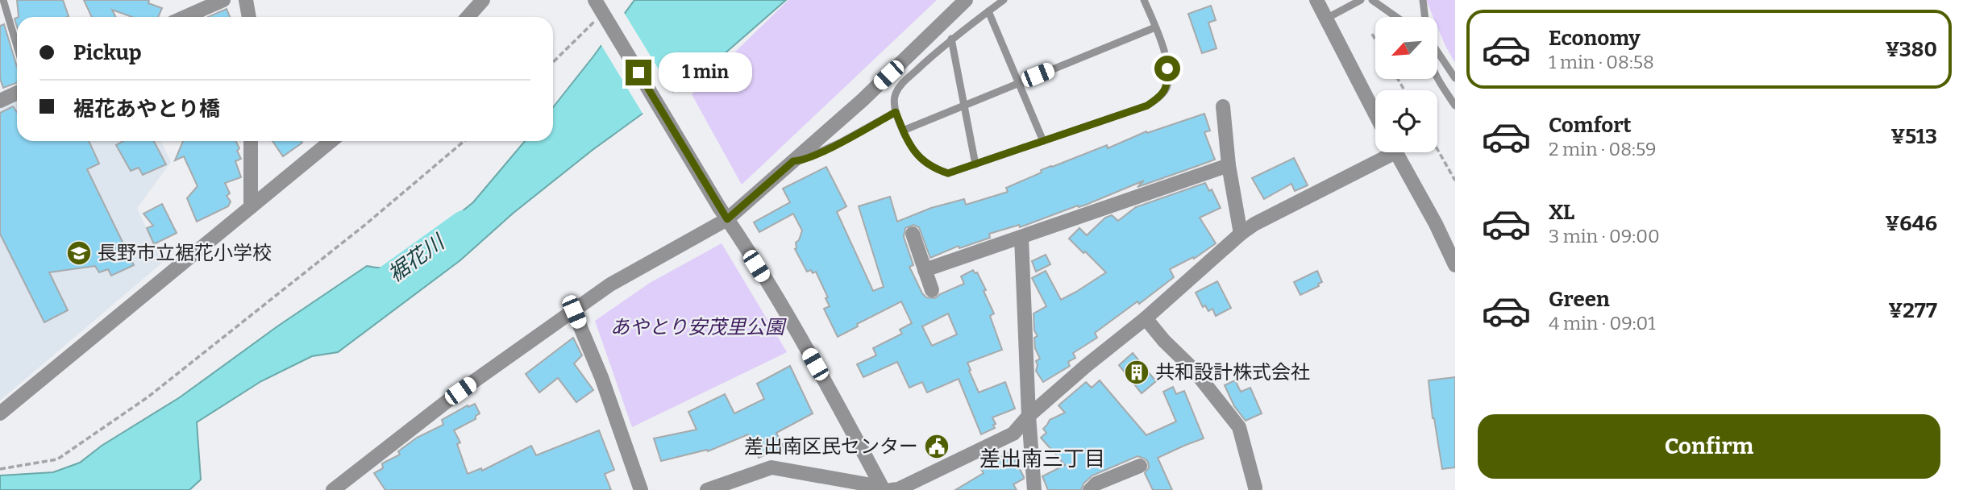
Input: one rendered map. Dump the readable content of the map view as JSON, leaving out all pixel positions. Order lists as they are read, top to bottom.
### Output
{
  "districts": ["差出南三丁目"],
  "water": ["裾花川"],
  "parks": ["あやとり安茂里公園"],
  "places": {
    "school or university": ["長野市立裾花小学校"],
    "building": ["共和設計株式会社"],
    "public building": ["差出南区民センター"]
  },
  "north": "bottom left",
  "page": {
    "list": [
      {
        "name": "Economy",
        "note": "1 min · 08:58",
        "value": "¥380"
      },
      {
        "name": "Comfort",
        "note": "2 min · 08:59",
        "value": "¥513"
      },
      {
        "name": "XL",
        "note": "3 min · 09:00",
        "value": "¥646"
      },
      {
        "name": "Green",
        "note": "4 min · 09:01",
        "value": "¥277"
      }
    ],
    "banner": ["Pickup", "裾花あやとり橋"],
    "bubble": "1 min",
    "buttons": "Confirm"
  }
}
